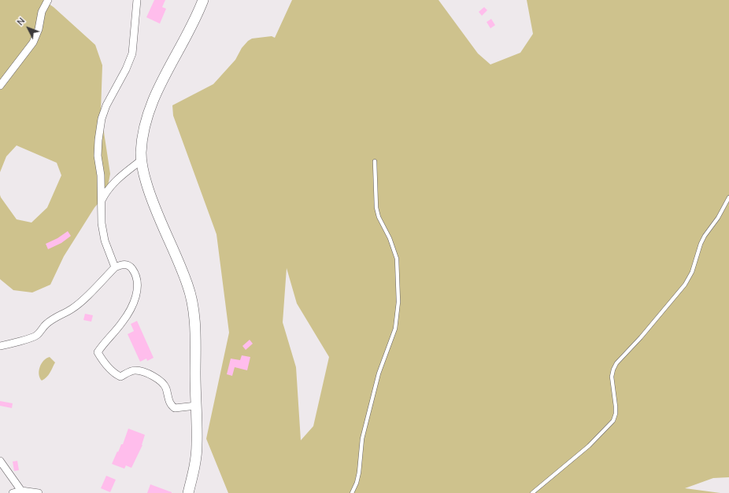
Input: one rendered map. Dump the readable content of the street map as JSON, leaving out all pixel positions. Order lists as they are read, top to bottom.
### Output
{
  "north": "top left"
}
